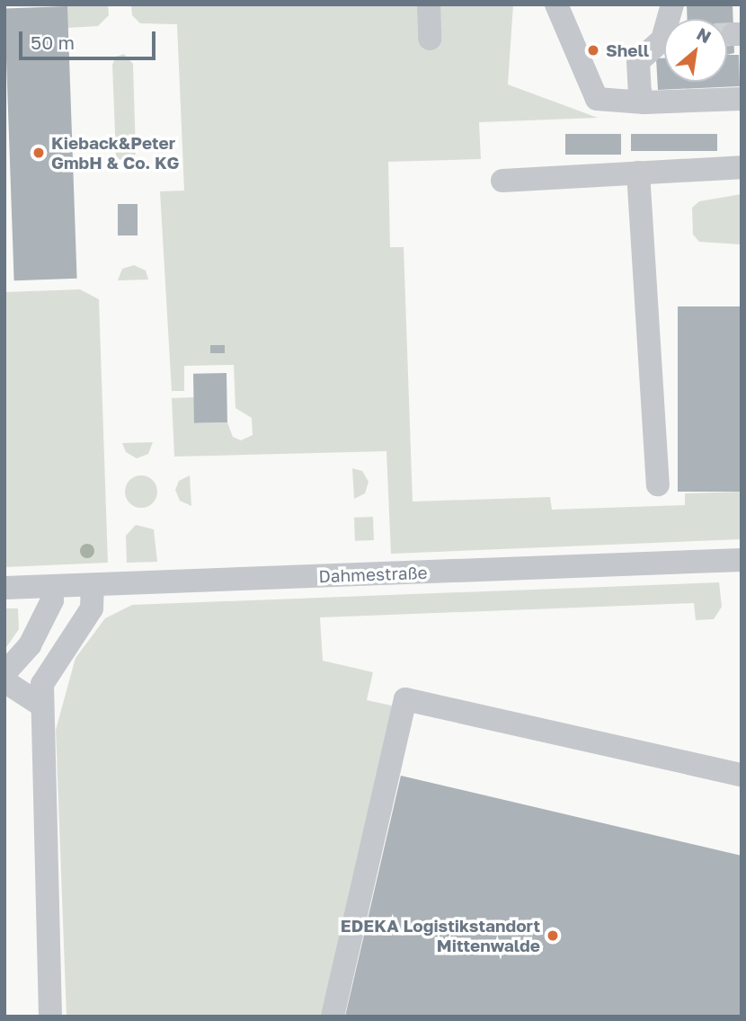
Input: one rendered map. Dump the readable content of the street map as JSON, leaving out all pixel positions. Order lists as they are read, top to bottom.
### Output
{
  "streets": {
    "street": ["Dahmestraße"]
  },
  "places": ["Shell", "Kieback&Peter GmbH & Co. KG", "EDEKA Logistikstandort Mittenwalde"],
  "scale_bar": "50 m",
  "north": "top right"
}
